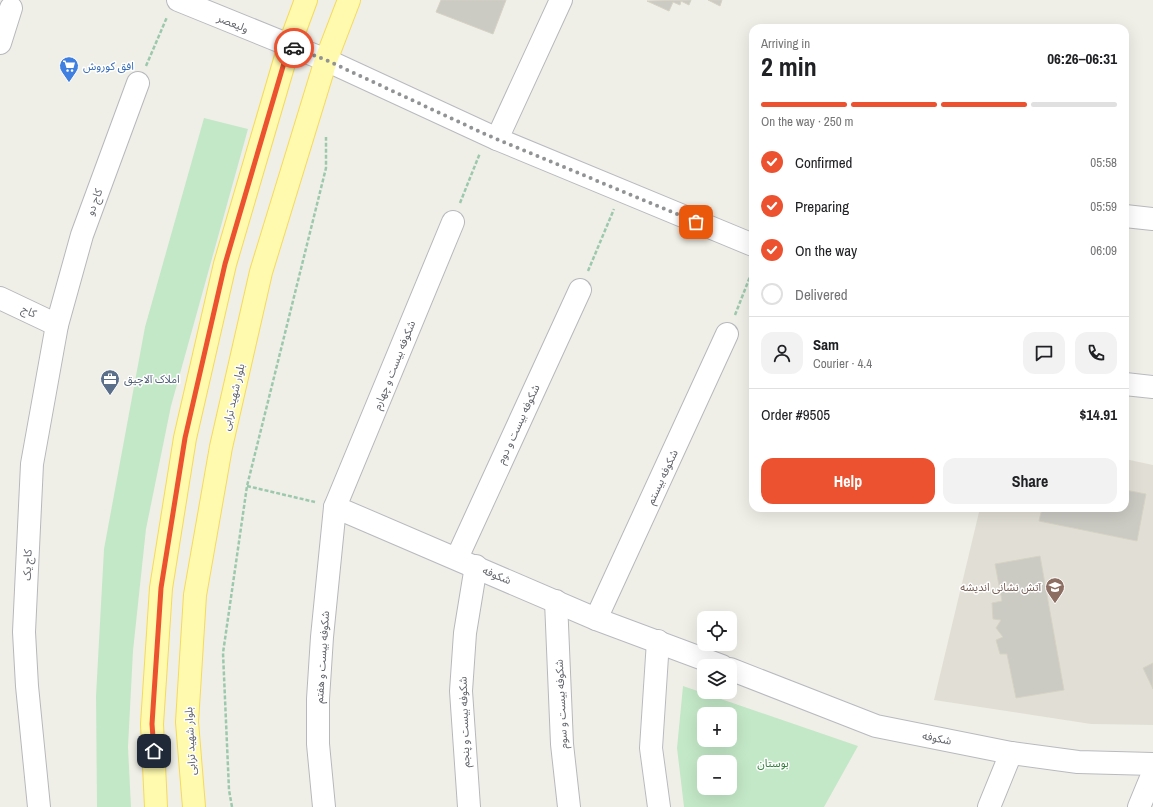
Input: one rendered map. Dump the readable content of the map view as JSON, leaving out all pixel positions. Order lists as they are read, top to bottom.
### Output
{
  "streets": {
    "main road": ["بلوار شهید ترابی"],
    "street": [
      "ولیعصر",
      "کاج دو",
      "کاج",
      "شکوفه بیست و چهارم",
      "شکوفه بیست و دوم",
      "شکوفه بیستم",
      "کاج یک",
      "شکوفه",
      "شکوفه بیست و هفتم",
      "شکوفه بیست و سوم",
      "شکوفه بیست و پنجم"
    ]
  },
  "crossings": [
    ["ولیعصر", "بلوار شهید ترابی"],
    ["کاج دو", "کاج"],
    ["کاج دو", "کاج یک"],
    ["کاج", "کاج یک"],
    ["شکوفه بیست و چهارم", "شکوفه"],
    ["شکوفه بیست و چهارم", "شکوفه بیست و هفتم"],
    ["شکوفه بیست و دوم", "شکوفه"],
    ["شکوفه بیست و دوم", "شکوفه بیست و پنجم"],
    ["شکوفه بیستم", "شکوفه"],
    ["شکوفه", "شکوفه بیست و هفتم"],
    ["شکوفه", "شکوفه بیست و سوم"],
    ["شکوفه", "شکوفه بیست و پنجم"]
  ],
  "parks": ["بوستان"],
  "places": {
    "supermarket": ["افق کوروش"],
    "office": ["املاک آلاچیق"],
    "school or university": ["آتش نشانی اندیشه"]
  },
  "page": {
    "heading": ["2 min", "Arriving in", "06:26–06:31"],
    "panel": [
      "Sam",
      "Courier · 4.4",
      "Order #9505",
      "$14.91"
    ],
    "bar": "On the way · 250 m",
    "list": [
      ["Confirmed", "05:58"],
      ["Preparing", "05:59"],
      ["On the way", "06:09"],
      "Delivered"
    ],
    "buttons": ["Help", "Share"],
    "map_buttons": ["+", "−"]
  }
}
